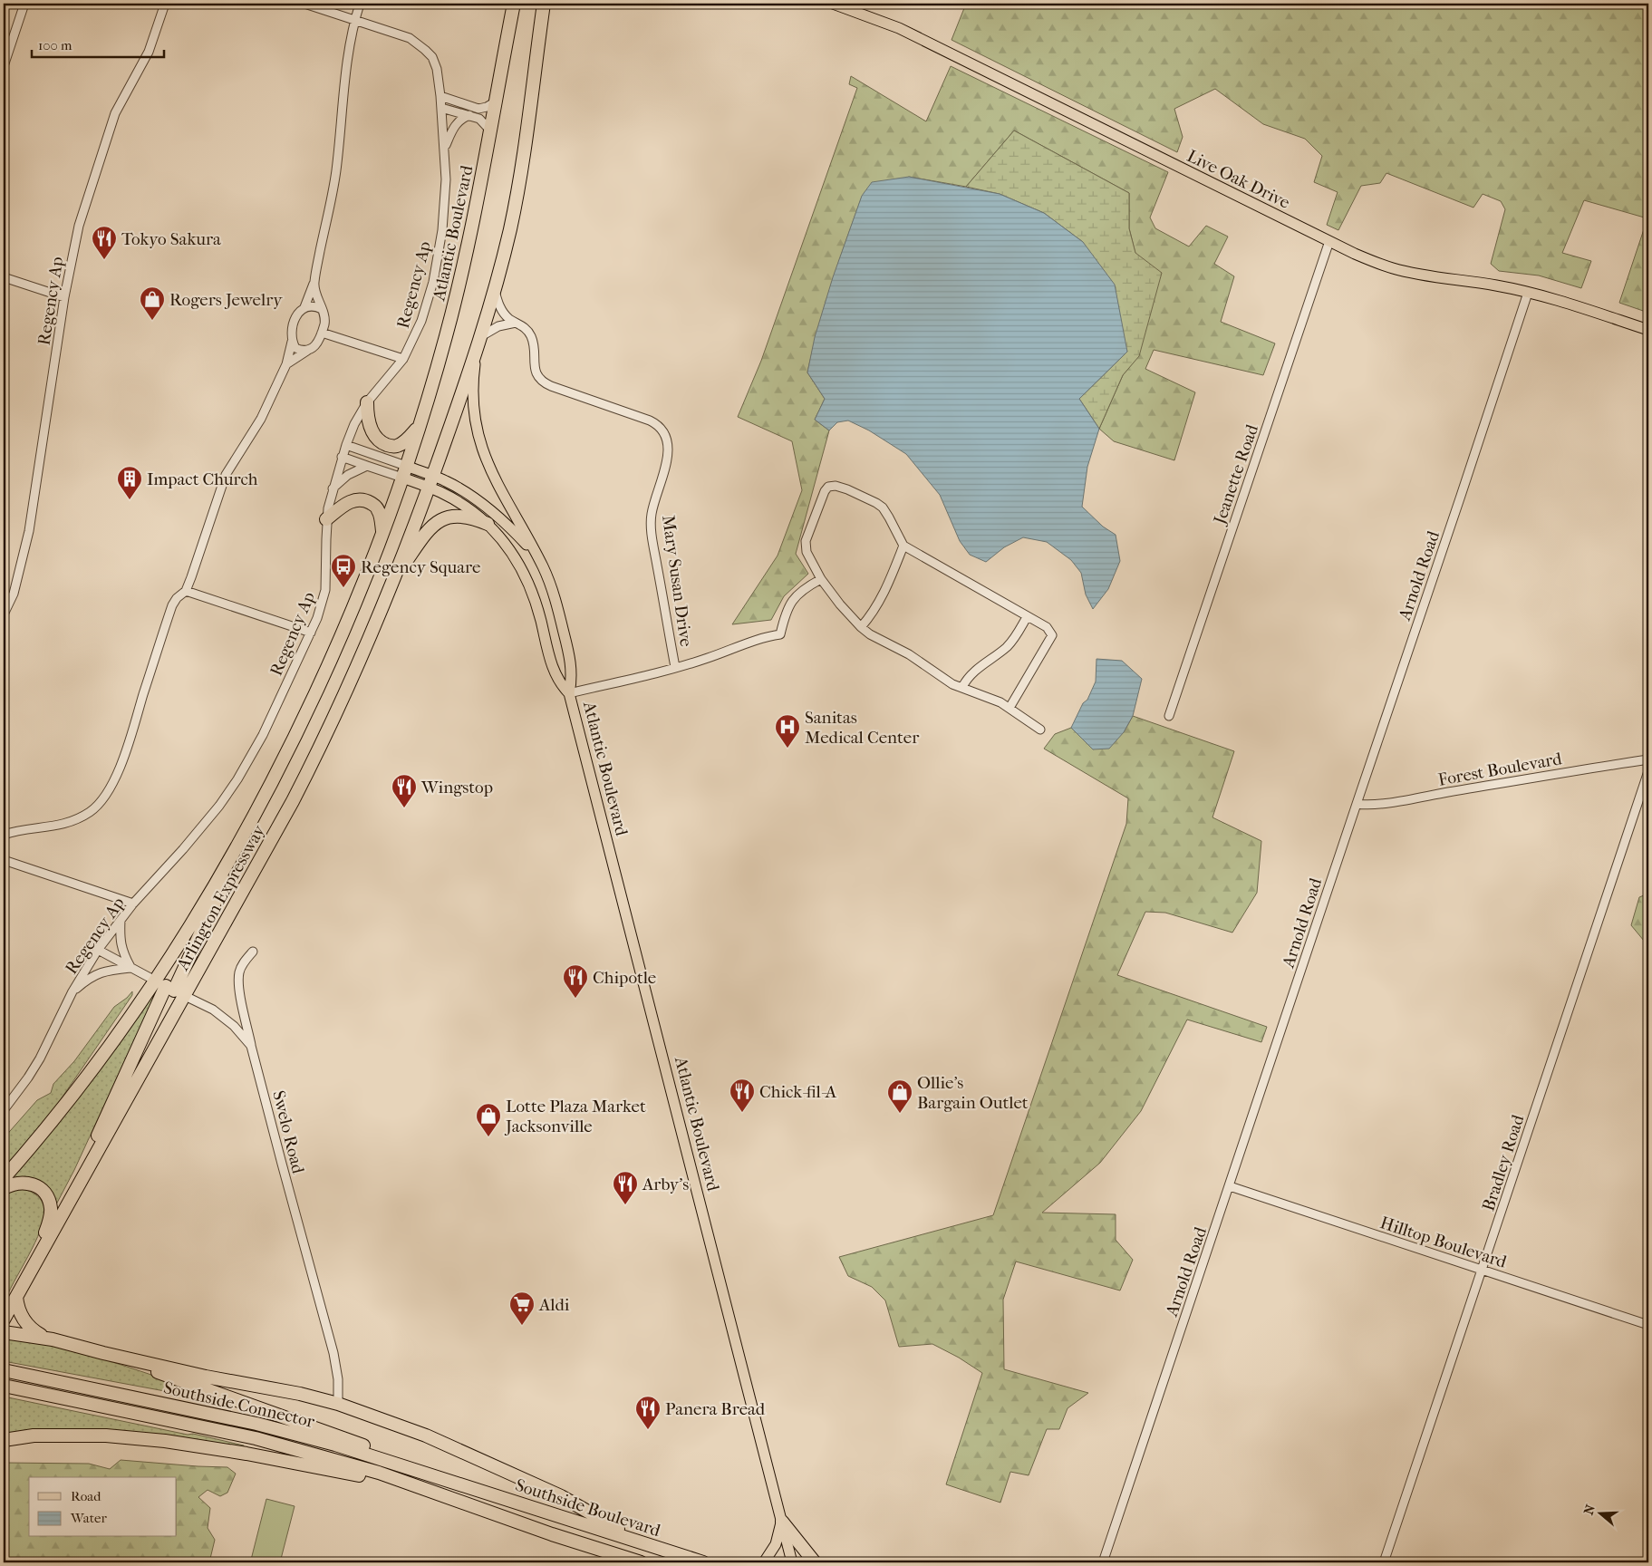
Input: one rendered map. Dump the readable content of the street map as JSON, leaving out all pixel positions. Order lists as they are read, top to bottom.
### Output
{
  "streets": {
    "highway": [
      "Atlantic Boulevard",
      "Arlington Expressway",
      "Southside Connector",
      "Southside Boulevard"
    ],
    "main road": ["Live Oak Drive"],
    "street": [
      "Regency Ap",
      "Jeanette Road",
      "Arnold Road",
      "Mary Susan Drive",
      "Forest Boulevard",
      "Swelo Road",
      "Bradley Road",
      "Hilltop Boulevard"
    ]
  },
  "crossings": [
    ["Live Oak Drive", "Jeanette Road"],
    ["Live Oak Drive", "Arnold Road"],
    ["Atlantic Boulevard", "Mary Susan Drive"],
    ["Atlantic Boulevard", "Arlington Expressway"],
    ["Regency Ap", "Swelo Road"],
    ["Arnold Road", "Forest Boulevard"],
    ["Arnold Road", "Hilltop Boulevard"],
    ["Arlington Expressway", "Swelo Road"],
    ["Bradley Road", "Hilltop Boulevard"],
    ["Southside Connector", "Southside Boulevard"]
  ],
  "places": {
    "restaurant": [
      "Tokyo Sakura",
      "Wingstop",
      "Chipotle",
      "Chick-fil-A",
      "Arby's",
      "Panera Bread"
    ],
    "shop": ["Rogers Jewelry", "Ollie's Bargain Outlet", "Lotte Plaza Market Jacksonville"],
    "building": ["Impact Church"],
    "bus stop": ["Regency Square"],
    "hospital": ["Sanitas Medical Center"],
    "supermarket": ["Aldi"]
  },
  "legend": ["Road", "Water"],
  "scale_bar": "100 m",
  "north": "left"
}
